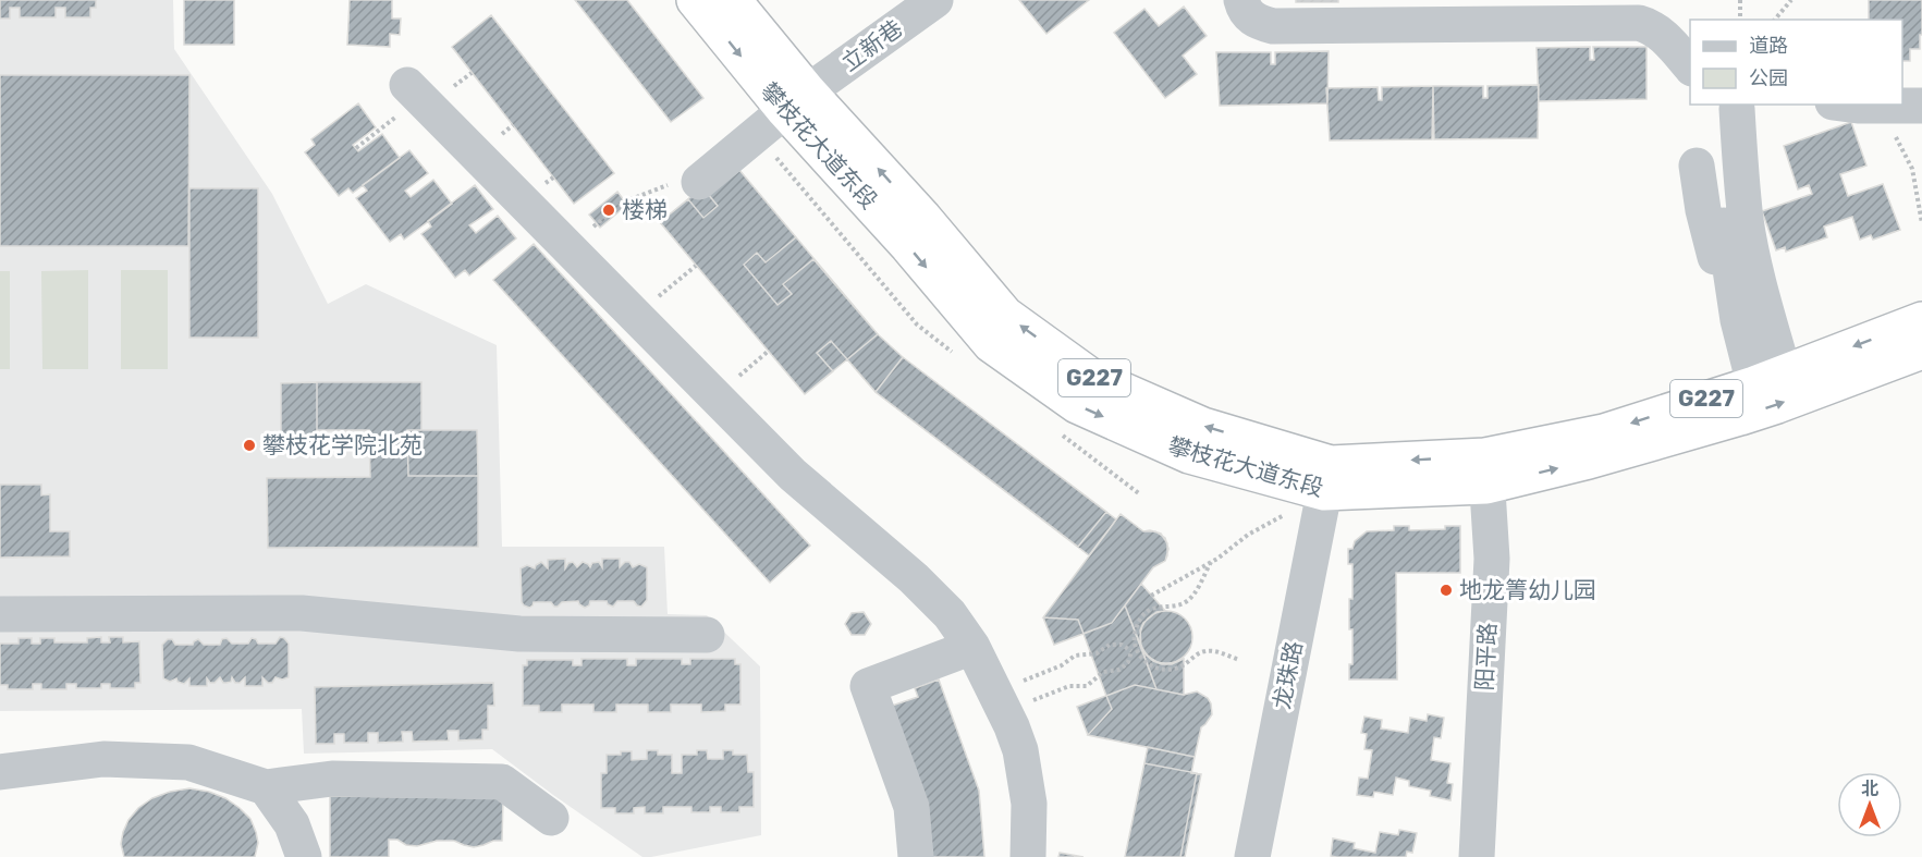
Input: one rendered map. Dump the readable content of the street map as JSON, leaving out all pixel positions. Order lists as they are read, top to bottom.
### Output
{
  "streets": {
    "highway": ["攀枝花大道东段", "G227"],
    "street": ["立新巷", "阳平路", "龙珠路"]
  },
  "crossings": [
    ["立新巷", "攀枝花大道东段"],
    ["攀枝花大道东段", "阳平路"],
    ["攀枝花大道东段", "龙珠路"]
  ],
  "places": ["楼梯", "攀枝花学院北苑", "地龙箐幼儿园"],
  "legend": ["道路", "公园"],
  "north": "top"
}
